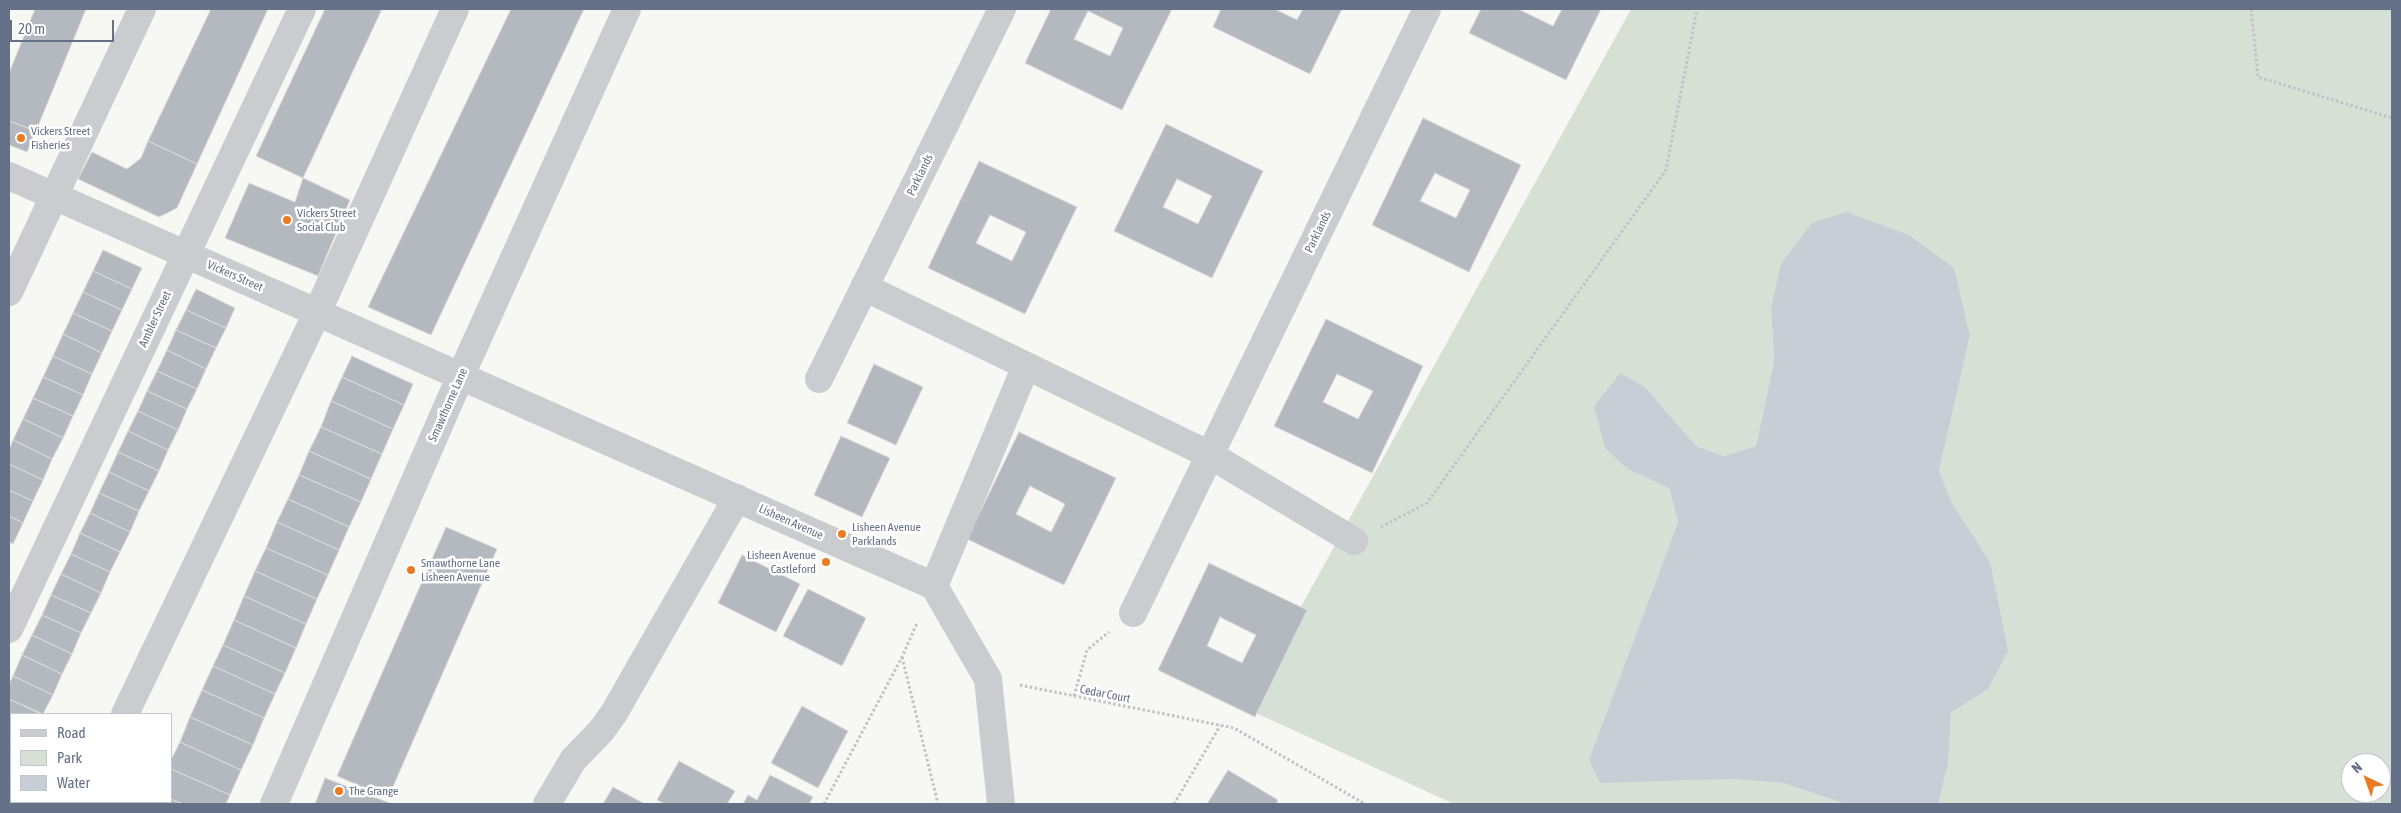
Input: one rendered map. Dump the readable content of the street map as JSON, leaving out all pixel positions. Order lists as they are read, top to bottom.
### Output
{
  "streets": {
    "street": [
      "Parklands",
      "Vickers Street",
      "Ambler Street",
      "Smawthorne Lane",
      "Lisheen Avenue"
    ],
    "path": ["Cedar Court"]
  },
  "crossings": [
    ["Vickers Street", "Ambler Street"],
    ["Vickers Street", "Smawthorne Lane"],
    ["Vickers Street", "Lisheen Avenue"],
    ["Smawthorne Lane", "Lisheen Avenue"]
  ],
  "places": [
    "Vickers Street Fisheries",
    "Vickers Street Social Club",
    "Lisheen Avenue Parklands",
    "Lisheen Avenue Castleford",
    "Smawthorne Lane Lisheen Avenue",
    "The Grange"
  ],
  "legend": ["Road", "Park", "Water"],
  "scale_bar": "20 m",
  "north": "top left"
}
